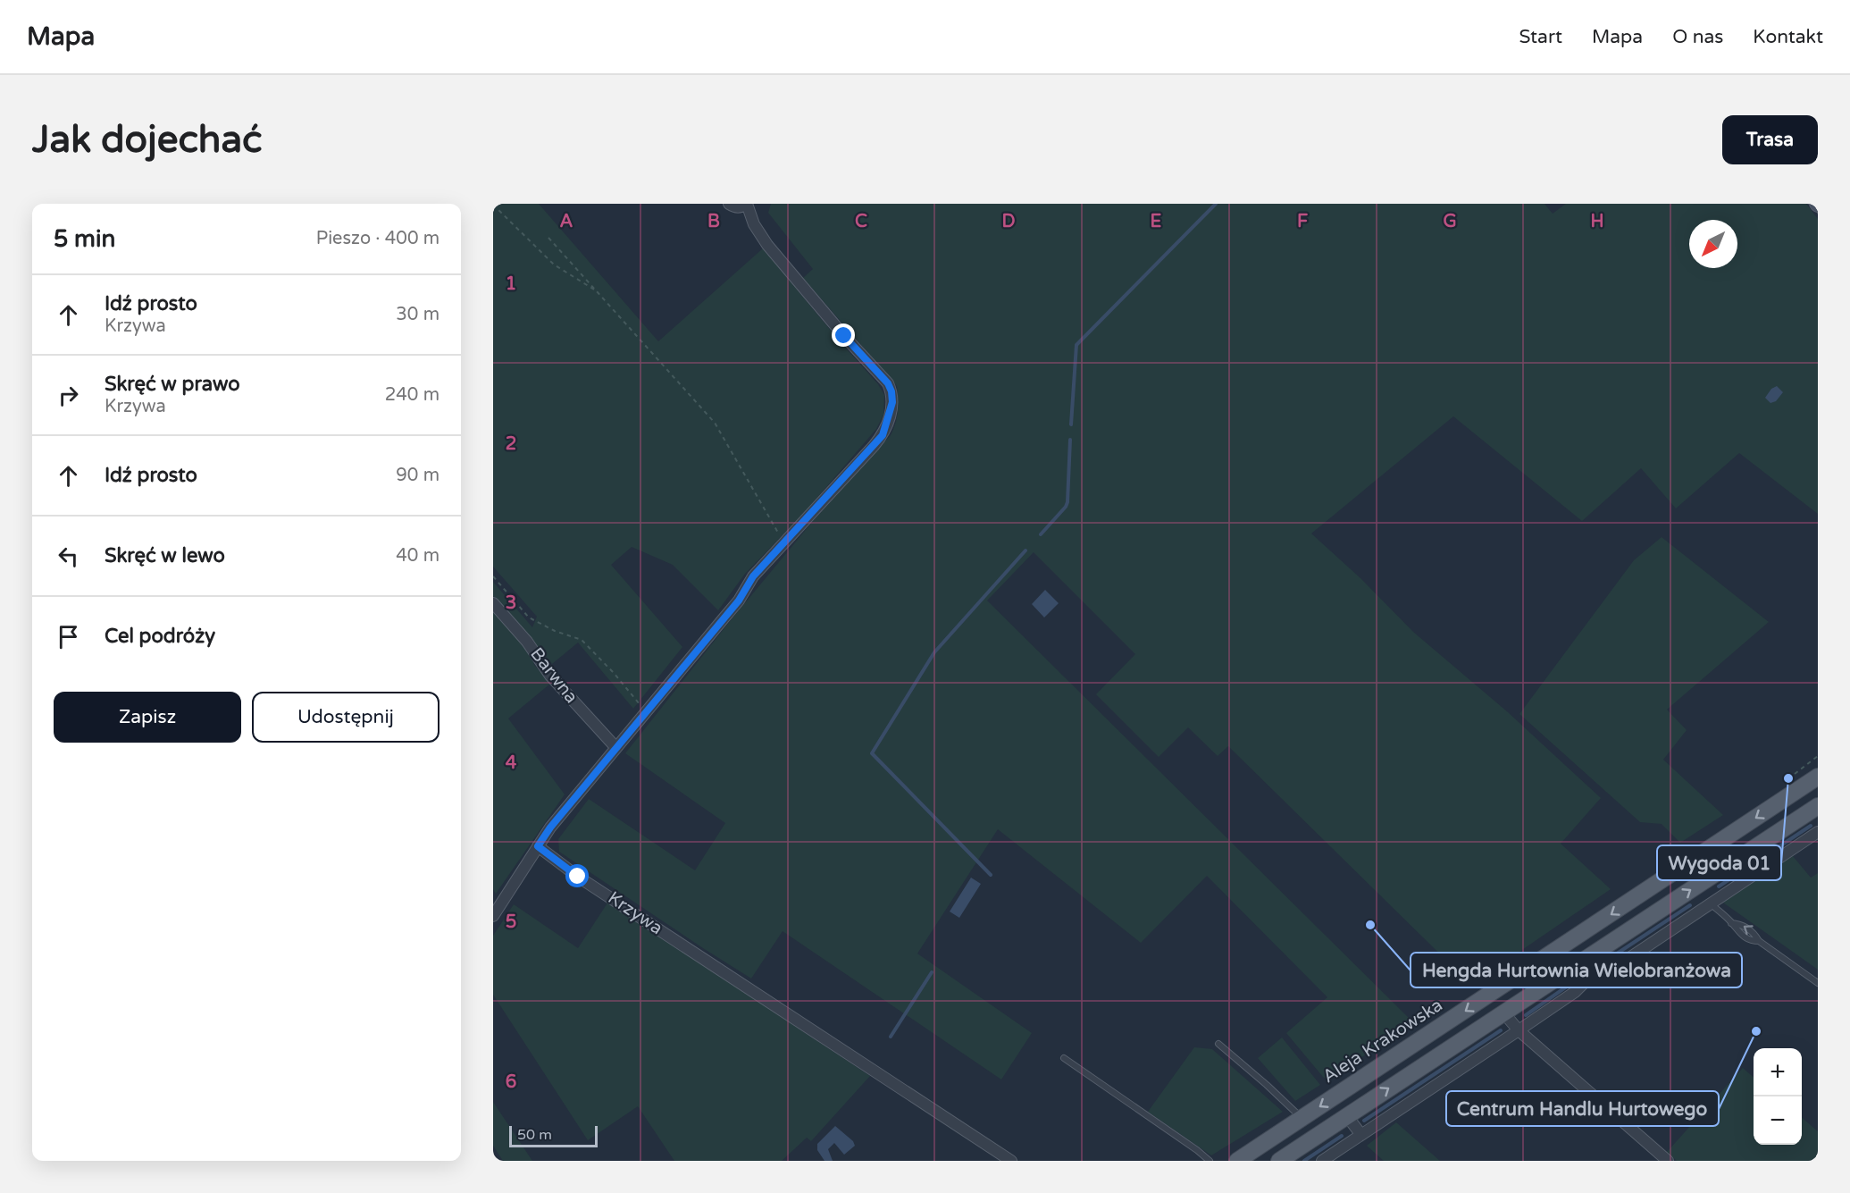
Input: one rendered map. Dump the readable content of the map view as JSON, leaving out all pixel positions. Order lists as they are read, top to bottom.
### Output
{
  "streets": {
    "main road": ["Aleja Krakowska"],
    "street": ["Barwna", "Krzywa"]
  },
  "places": ["Wygoda 01", "Hengda Hurtownia Wielobranżowa", "Centrum Handlu Hurtowego"],
  "scale_bar": "50 m",
  "north": "bottom left",
  "page": {
    "header": "Mapa",
    "nav": [
      "Start",
      "Mapa",
      "O nas",
      "Kontakt"
    ],
    "buttons": [
      "Trasa",
      ["Zapisz", "Udostępnij"]
    ],
    "title": "Jak dojechać",
    "heading": ["5 min", "Pieszo · 400 m"],
    "list": [
      ["Idź prosto", "Krzywa", "30 m"],
      ["Skręć w prawo", "Krzywa", "240 m"],
      ["Idź prosto", "90 m"],
      ["Skręć w lewo", "40 m"],
      "Cel podróży"
    ],
    "map_buttons": ["+", "−"],
    "scale": "50 m"
  },
  "grid": {
    "columns": [
      "A",
      "B",
      "C",
      "D",
      "E",
      "F",
      "G",
      "H"
    ],
    "rows": [
      "1",
      "2",
      "3",
      "4",
      "5",
      "6"
    ]
  }
}
